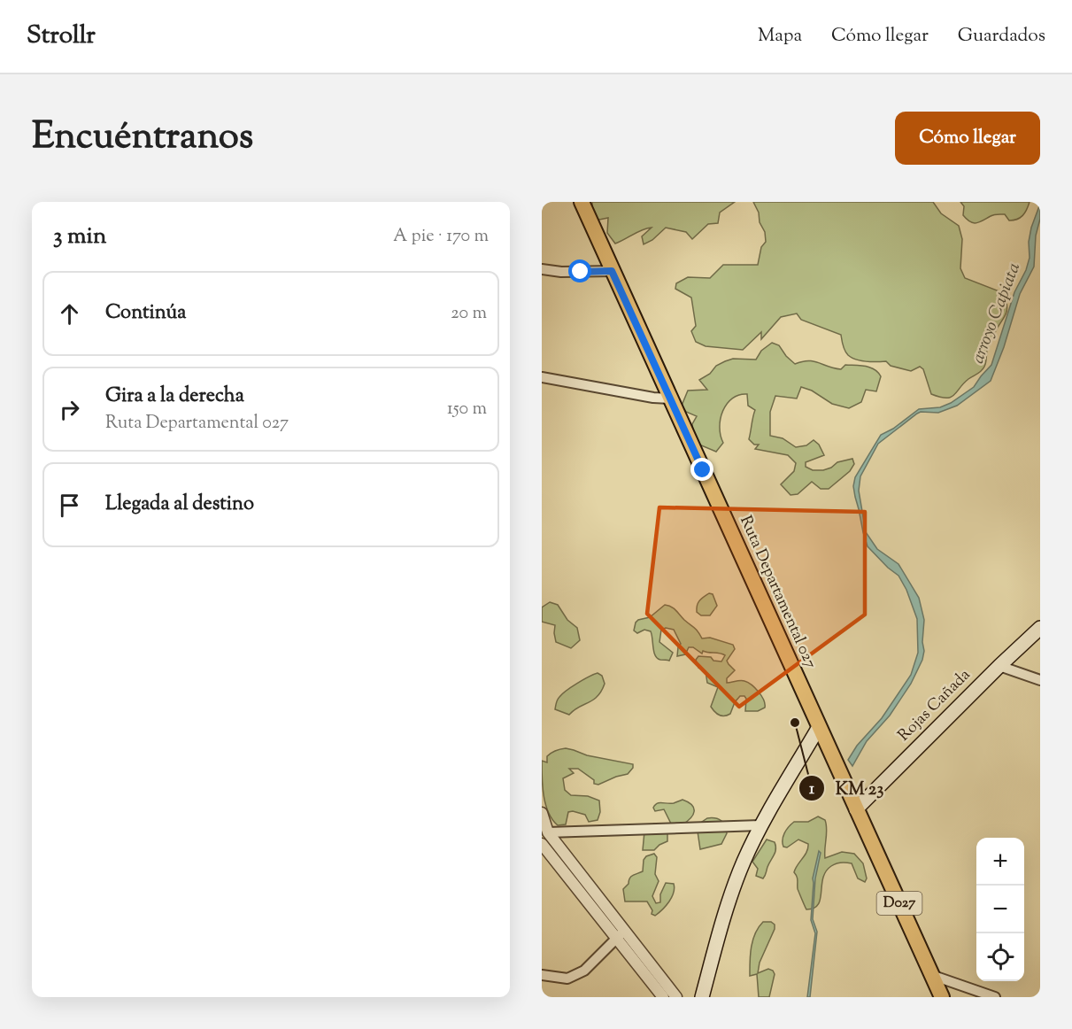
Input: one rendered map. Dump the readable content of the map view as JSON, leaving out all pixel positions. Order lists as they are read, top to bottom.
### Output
{
  "streets": {
    "main road": ["Ruta Departamental 027", "Rojas Cañada", "D027"]
  },
  "crossings": [
    ["Ruta Departamental 027", "Rojas Cañada"]
  ],
  "water": ["arroyo Capiata"],
  "places": ["KM 23"],
  "page": {
    "header": "Strollr",
    "nav": ["Mapa", "Cómo llegar", "Guardados"],
    "title": "Encuéntranos",
    "buttons": "Cómo llegar",
    "heading": ["3 min", "A pie · 170 m"],
    "list": [
      ["Continúa", "20 m"],
      ["Gira a la derecha", "Ruta Departamental 027", "150 m"],
      "Llegada al destino"
    ],
    "map_buttons": ["+", "−"]
  }
}
